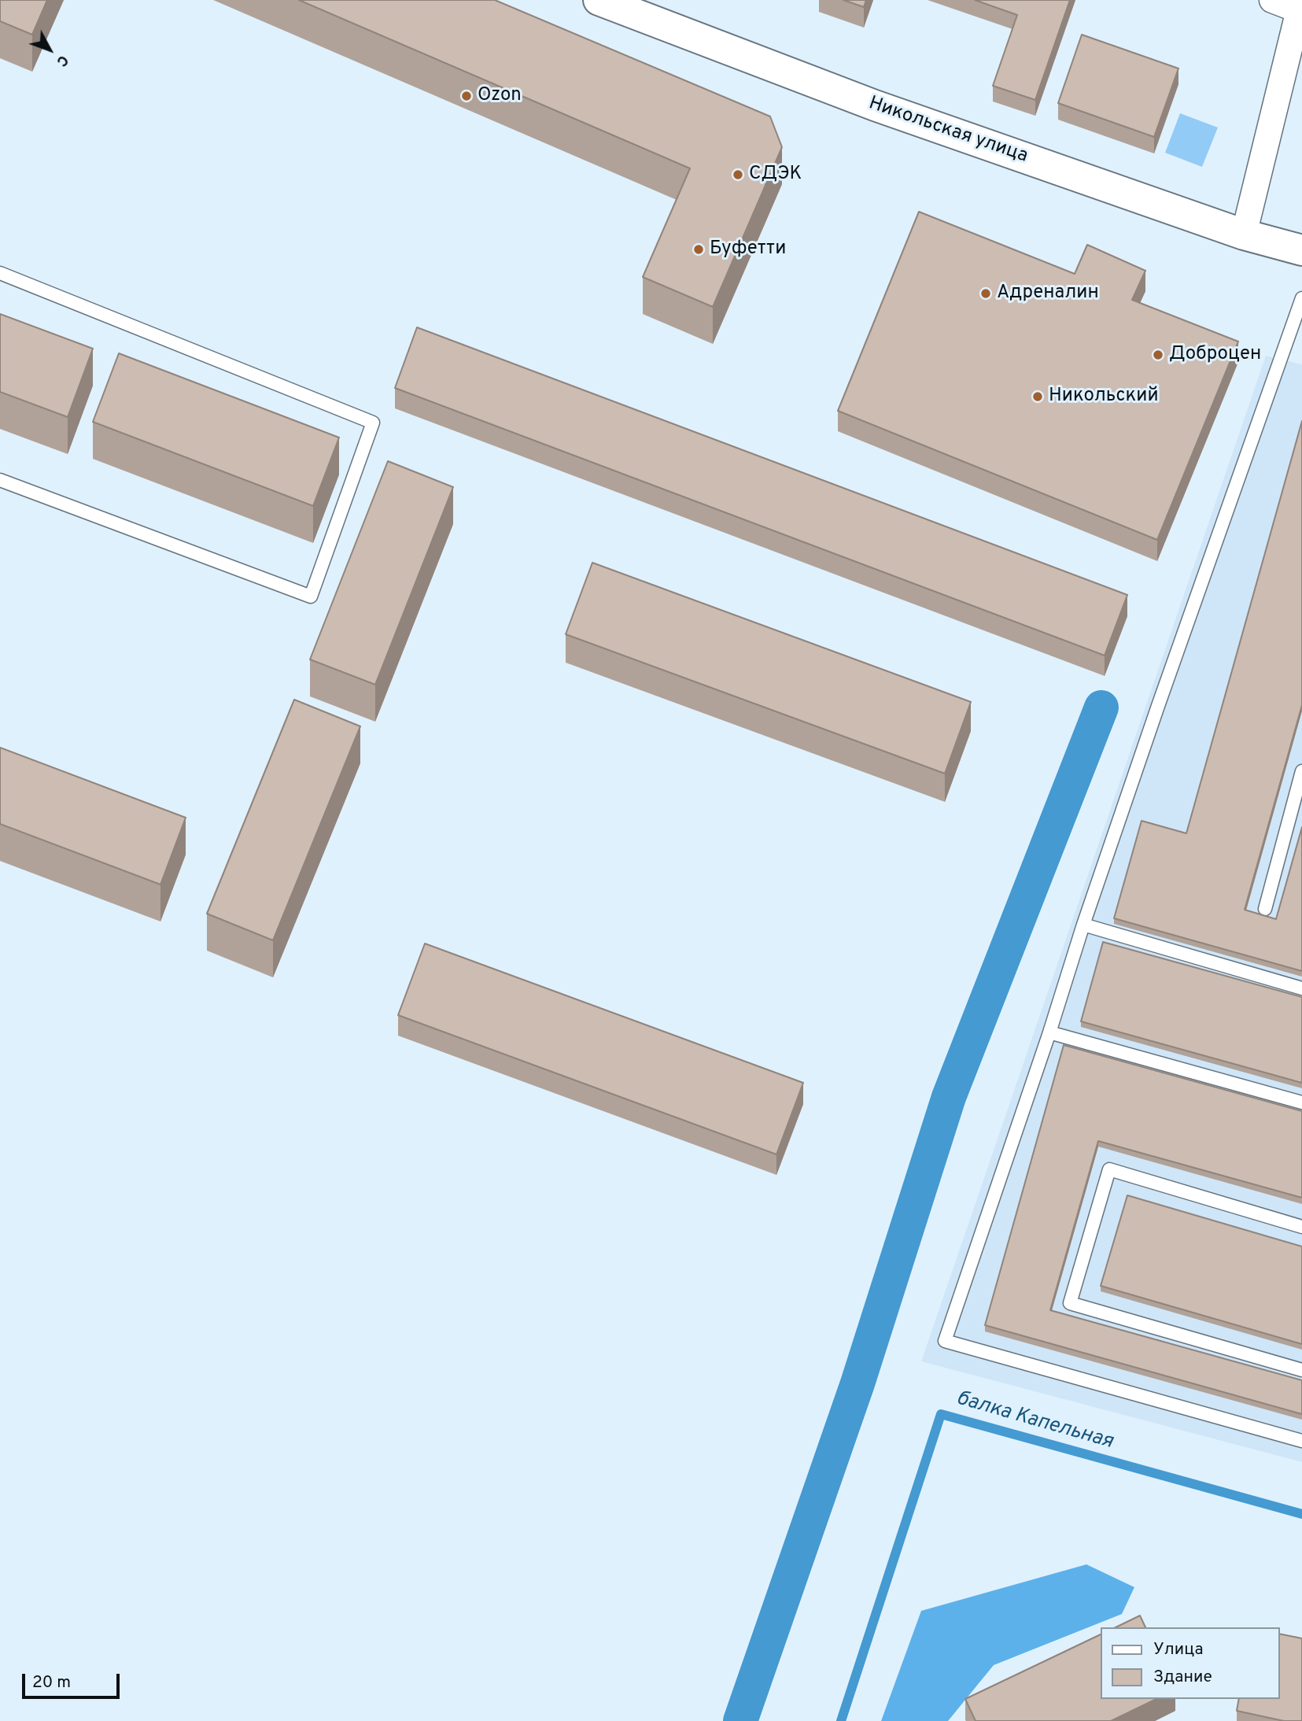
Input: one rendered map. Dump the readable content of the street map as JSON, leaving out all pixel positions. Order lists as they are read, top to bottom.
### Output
{
  "streets": {
    "street": ["Никольская улица"]
  },
  "water": ["балка Капельная"],
  "places": [
    "Ozon",
    "СДЭК",
    "Буфетти",
    "Адреналин",
    "Доброцен",
    "Никольский"
  ],
  "legend": ["Улица", "Здание"],
  "scale_bar": "20 m",
  "north": "bottom right"
}
